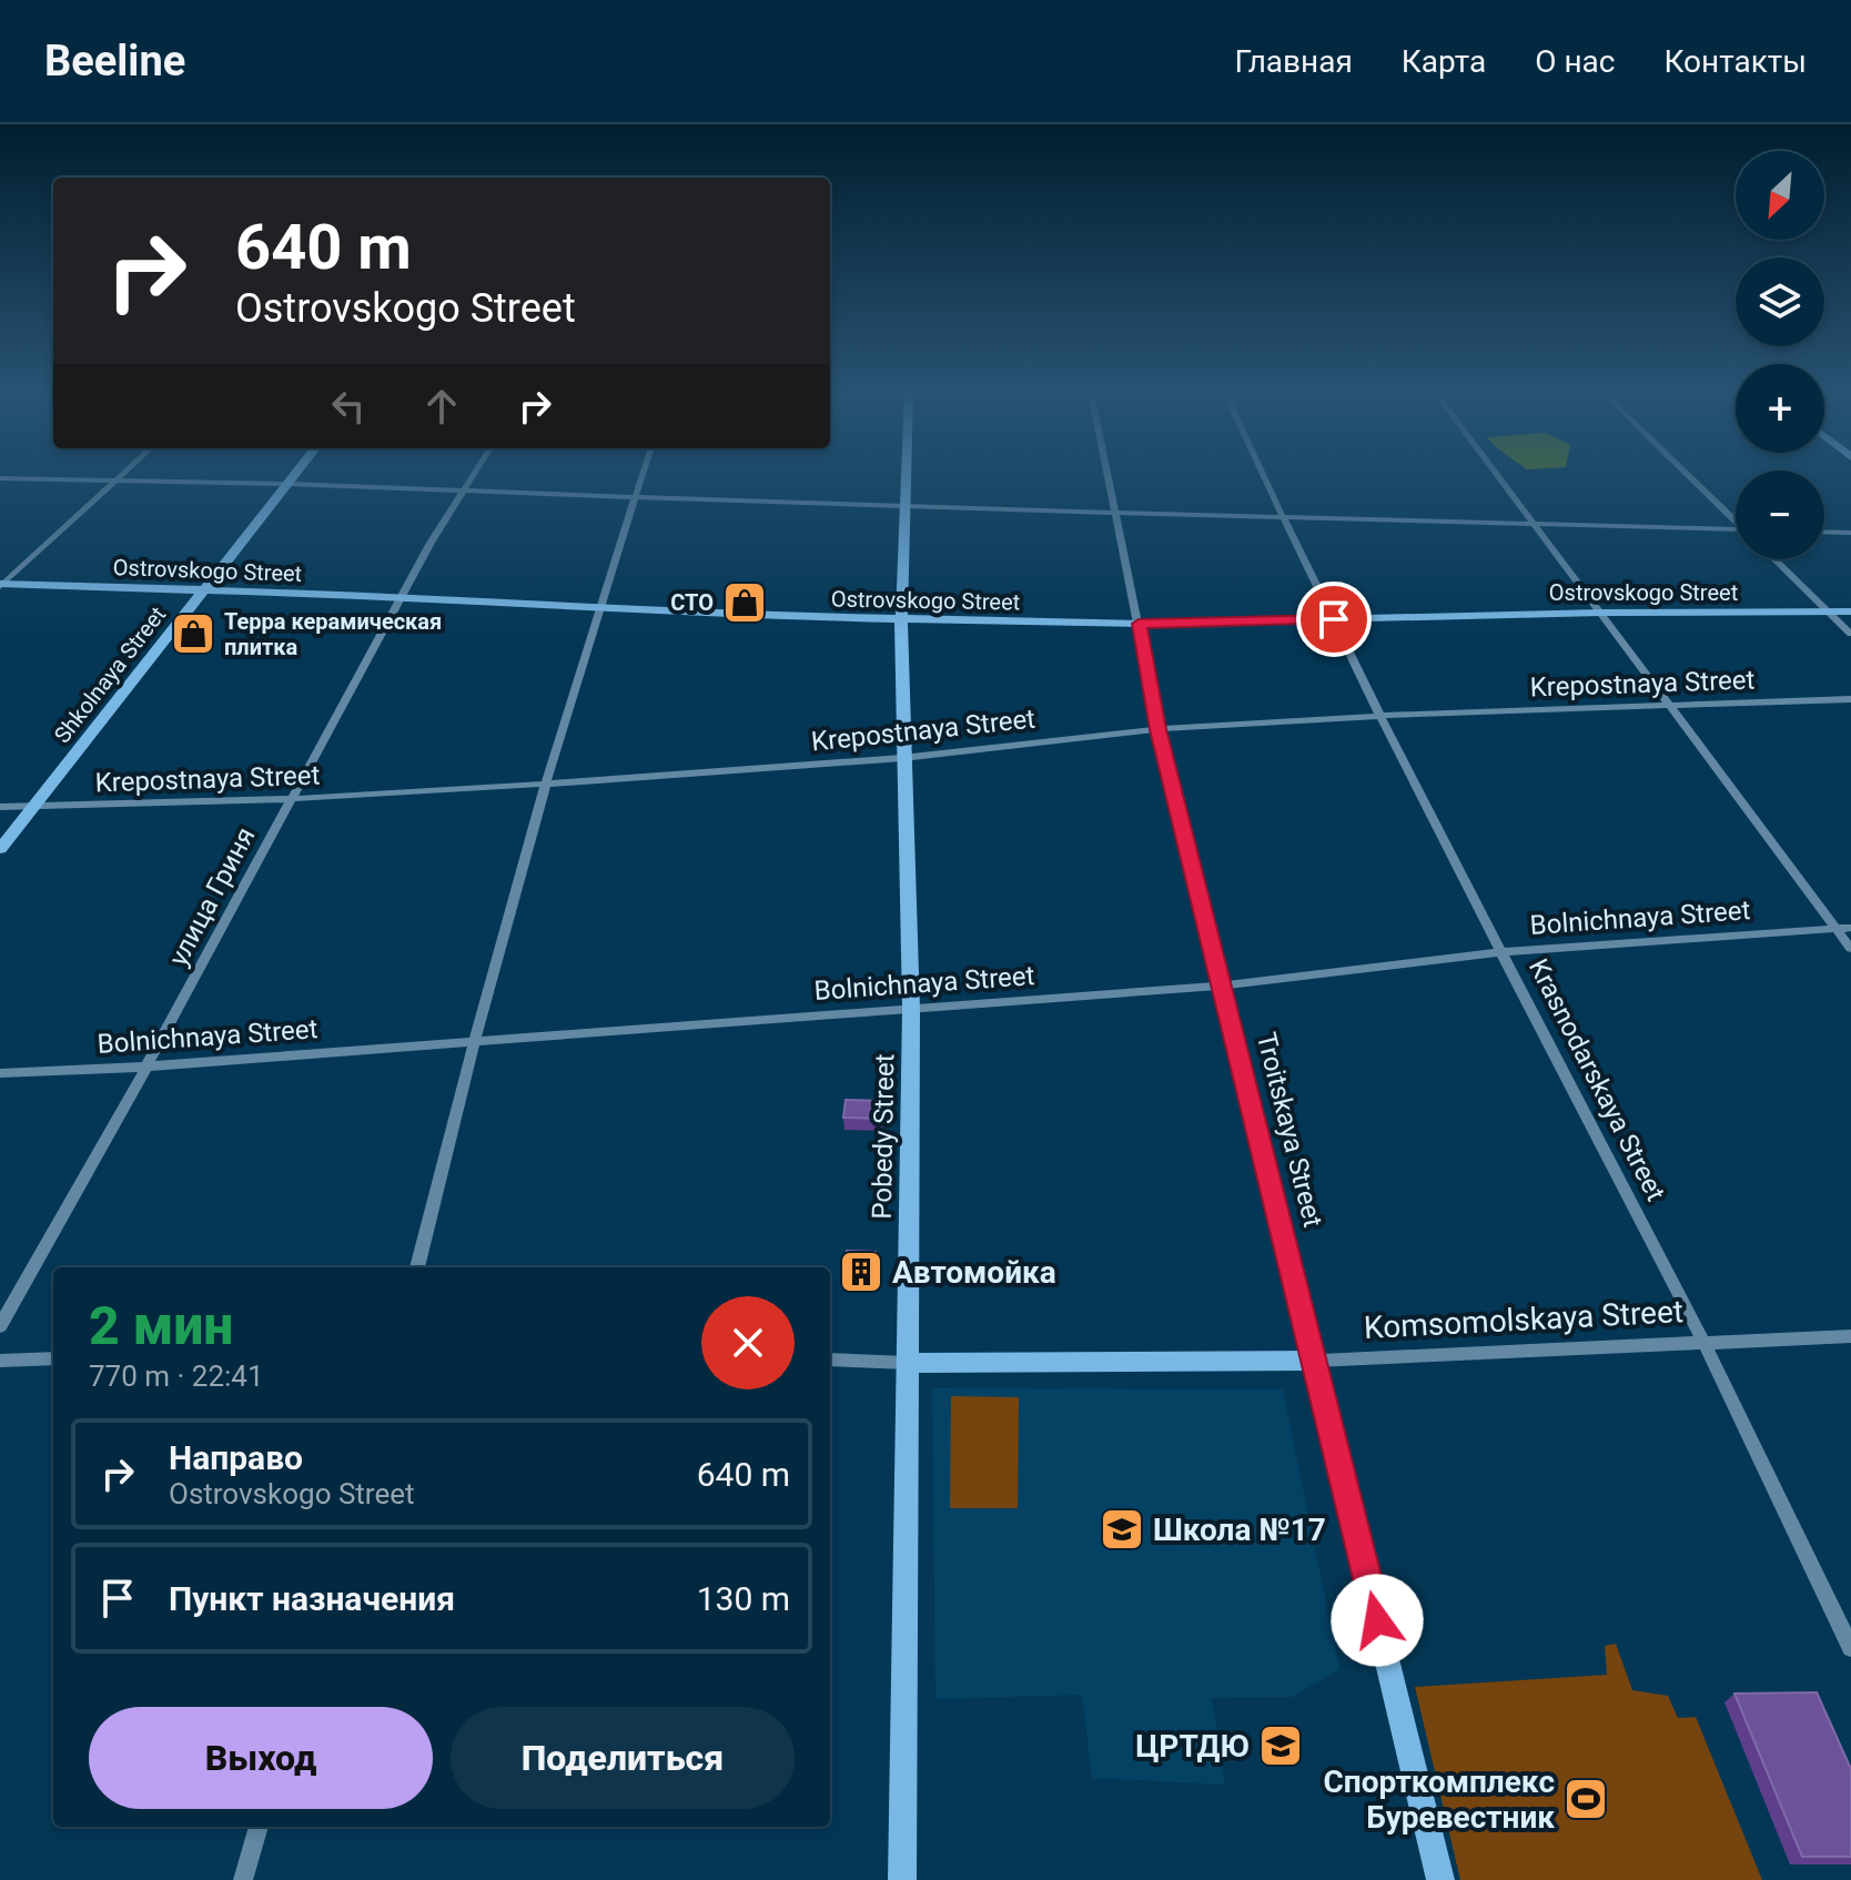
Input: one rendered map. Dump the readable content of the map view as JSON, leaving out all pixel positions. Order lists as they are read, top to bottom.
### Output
{
  "streets": {
    "street": [
      "Ostrovskogo Street",
      "Shkolnaya Street",
      "Krepostnaya Street",
      "улица Гриня",
      "Bolnichnaya Street",
      "Krasnodarskaya Street",
      "Troitskaya Street",
      "Pobedy Street",
      "Komsomolskaya Street"
    ]
  },
  "crossings": [
    ["Ostrovskogo Street", "Shkolnaya Street"],
    ["Ostrovskogo Street", "улица Гриня"],
    ["Ostrovskogo Street", "Krasnodarskaya Street"],
    ["Ostrovskogo Street", "Troitskaya Street"],
    ["Ostrovskogo Street", "Pobedy Street"],
    ["Shkolnaya Street", "Krepostnaya Street"],
    ["Krepostnaya Street", "улица Гриня"],
    ["Krepostnaya Street", "Krasnodarskaya Street"],
    ["Krepostnaya Street", "Troitskaya Street"],
    ["Krepostnaya Street", "Pobedy Street"],
    ["улица Гриня", "Bolnichnaya Street"],
    ["Bolnichnaya Street", "Krasnodarskaya Street"],
    ["Bolnichnaya Street", "Troitskaya Street"],
    ["Bolnichnaya Street", "Pobedy Street"],
    ["Krasnodarskaya Street", "Komsomolskaya Street"],
    ["Troitskaya Street", "Komsomolskaya Street"],
    ["Pobedy Street", "Komsomolskaya Street"]
  ],
  "places": {
    "shop": ["СТО", "Терра керамическая плитка"],
    "building": ["Автомойка"],
    "school or university": ["Школа №17", "ЦРТДЮ"],
    "sports": ["Cпорткомплекс Буревестник"]
  },
  "north": "bottom left",
  "page": {
    "header": "Beeline",
    "nav": [
      "Главная",
      "Карта",
      "О нас",
      "Контакты"
    ],
    "map_buttons": ["+", "−"],
    "turn": ["640 m", "Ostrovskogo Street"],
    "heading": ["2 мин", "770 m · 22:41"],
    "list": [
      {
        "name": "Направо",
        "note": "Ostrovskogo Street",
        "value": "640 m"
      },
      {
        "name": "Пункт назначения",
        "value": "130 m"
      }
    ],
    "buttons": ["Выход", "Поделиться"]
  }
}
